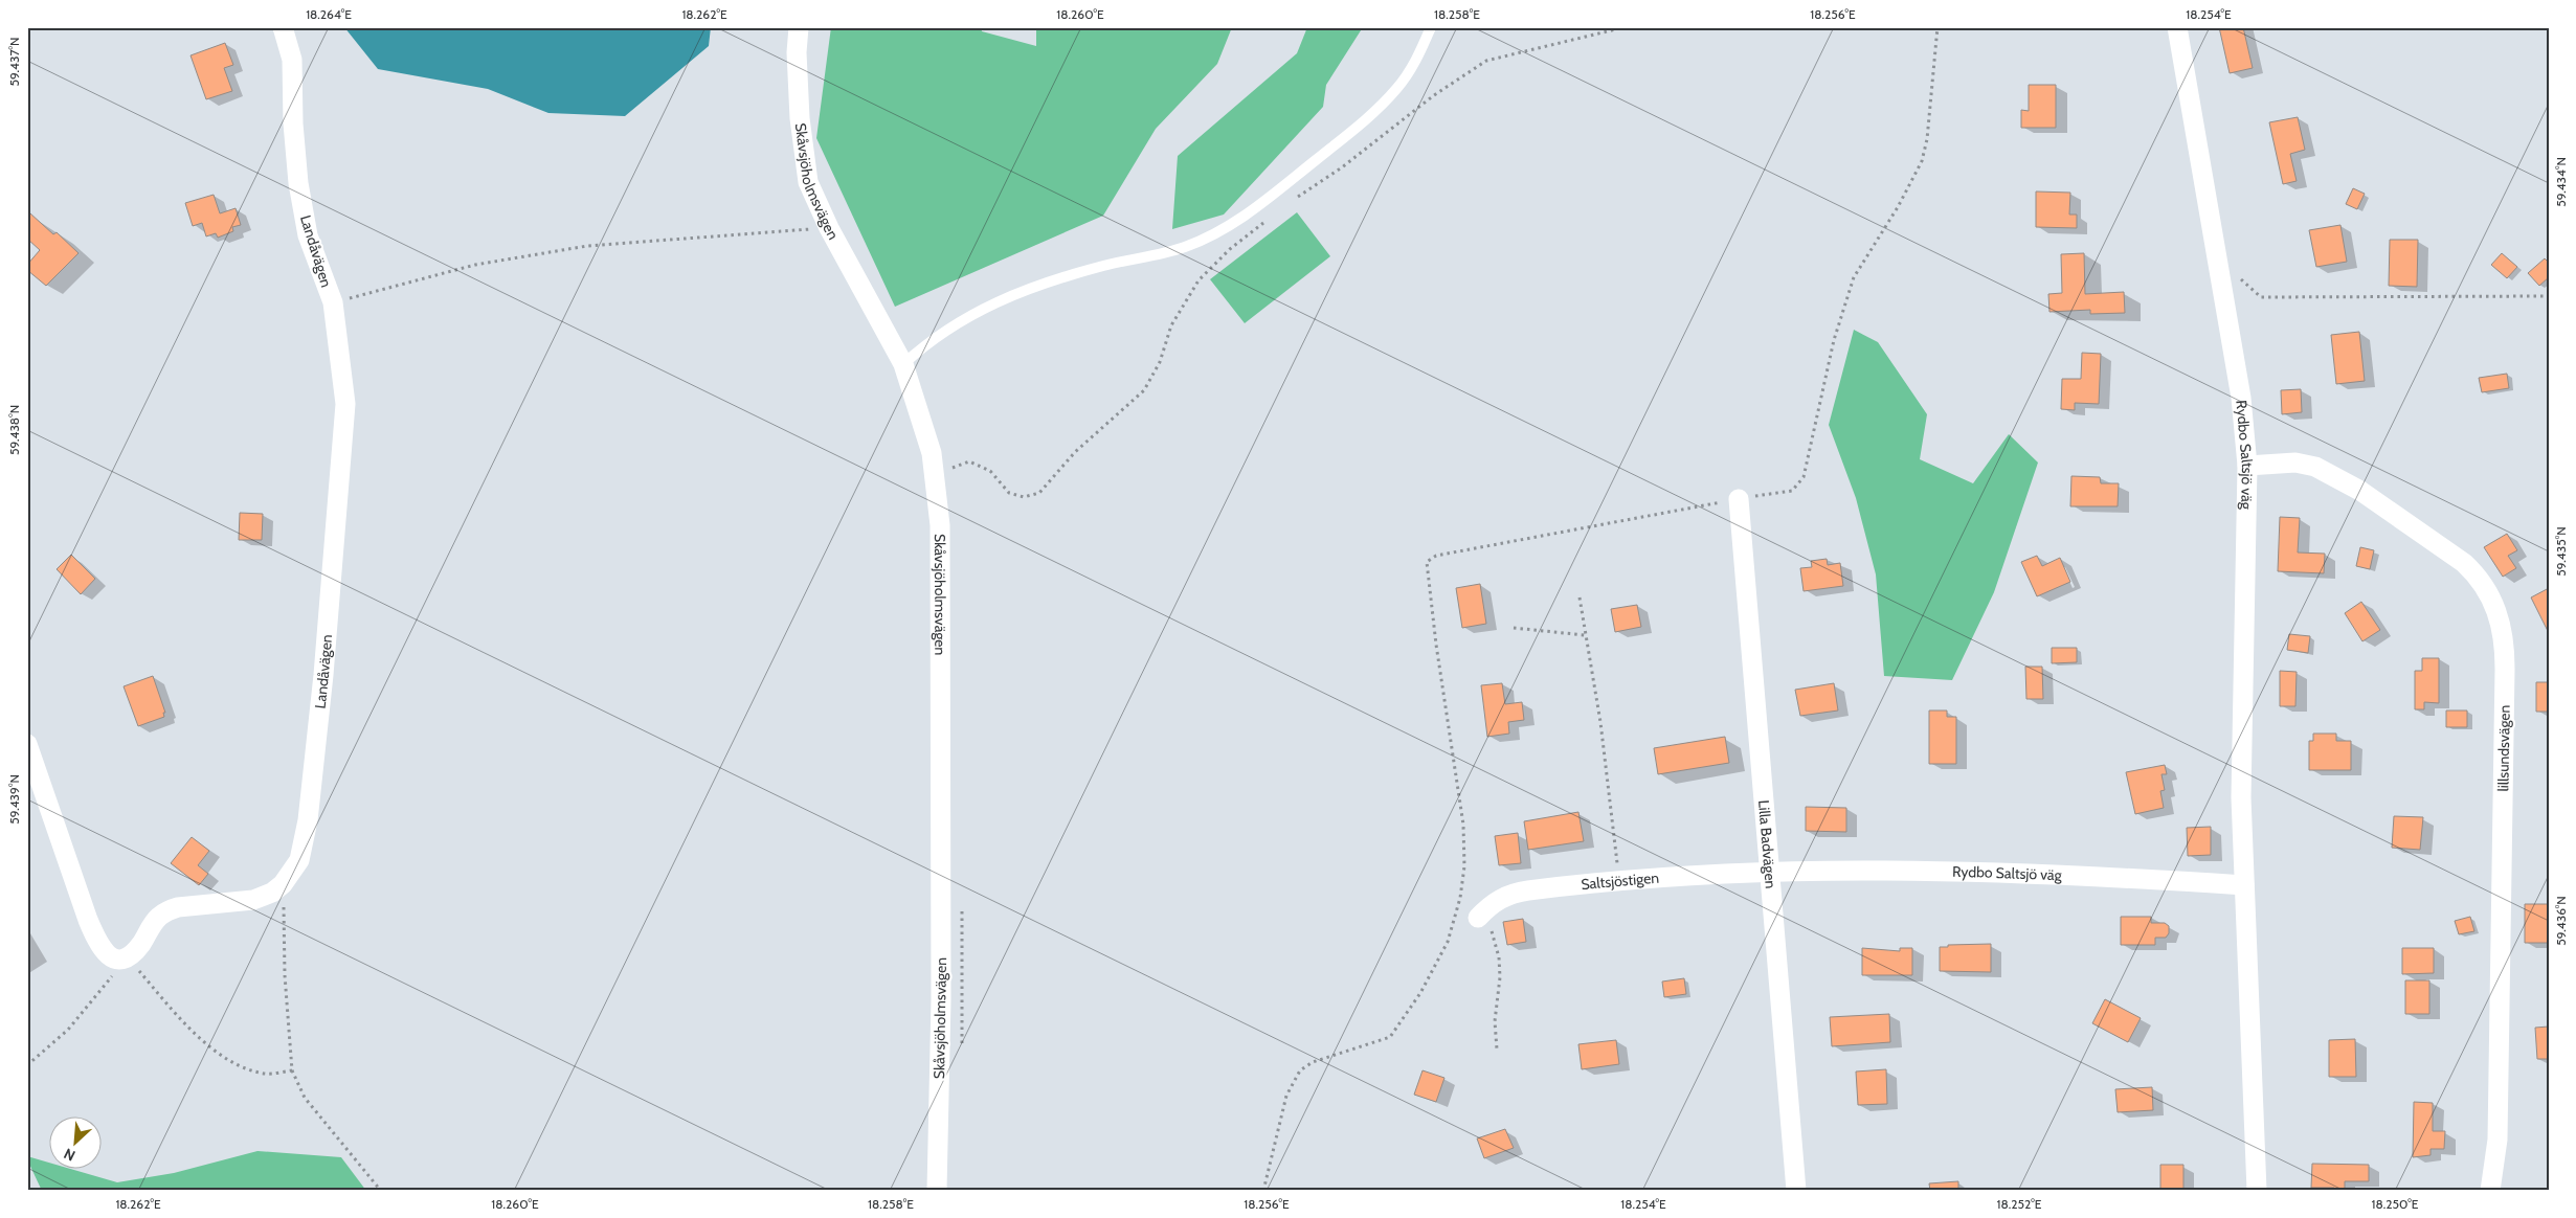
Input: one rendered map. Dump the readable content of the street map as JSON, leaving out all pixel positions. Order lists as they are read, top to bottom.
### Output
{
  "streets": {
    "street": [
      "Skåvsjöholmsvägen",
      "Landåvägen",
      "Rydbo Saltsjö väg",
      "lillsundsvägen",
      "Lilla Badvägen",
      "Saltsjöstigen"
    ]
  },
  "crossings": [
    ["Rydbo Saltsjö väg", "lillsundsvägen"],
    ["Rydbo Saltsjö väg", "Lilla Badvägen"],
    ["Rydbo Saltsjö väg", "Saltsjöstigen"],
    ["Lilla Badvägen", "Saltsjöstigen"]
  ],
  "north": "bottom left",
  "coordinates": [
    "18.264°E",
    "18.262°E",
    "18.260°E",
    "18.258°E",
    "18.256°E",
    "18.254°E",
    "59.437°N",
    "59.434°N",
    "59.438°N",
    "59.435°N",
    "59.439°N",
    "59.436°N",
    "18.252°E",
    "18.250°E"
  ]
}
